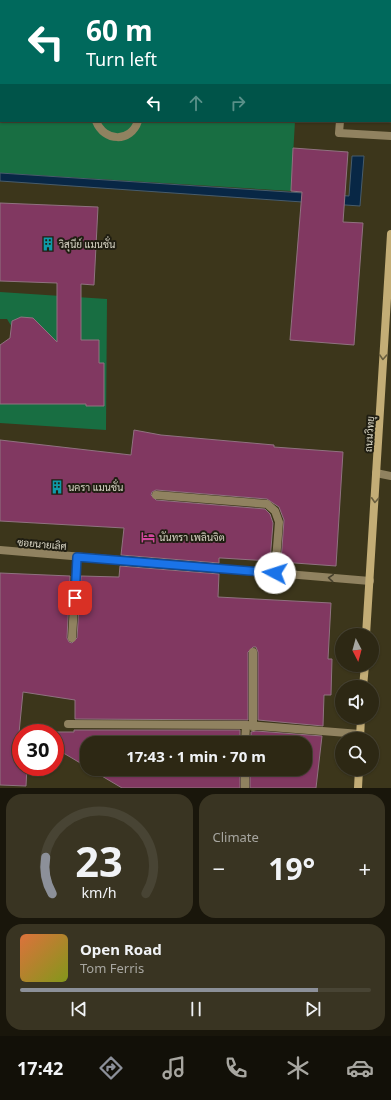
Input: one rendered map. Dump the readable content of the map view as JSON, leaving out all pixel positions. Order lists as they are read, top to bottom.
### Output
{
  "streets": {
    "street": ["ถนนวิทยุ", "ซอยนายเลิศ"]
  },
  "crossings": [
    ["ถนนวิทยุ", "ซอยนายเลิศ"]
  ],
  "one_way": ["ถนนวิทยุ"],
  "places": {
    "building": ["วิสุนีย์ แมนชั่น", "นครา แมนชั่น"],
    "hotel": ["นันทรา เพลินจิต"]
  },
  "north": "bottom",
  "page": {
    "turn": ["60 m", "Turn left"],
    "limit": "30",
    "trip": "17:43 · 1 min · 70 m",
    "tile": "Climate",
    "heat": ["−", "19°", "+"],
    "song": ["Open Road", "Tom Ferris"],
    "tabs": "17:42",
    "gauge": ["23", "km/h"]
  }
}
